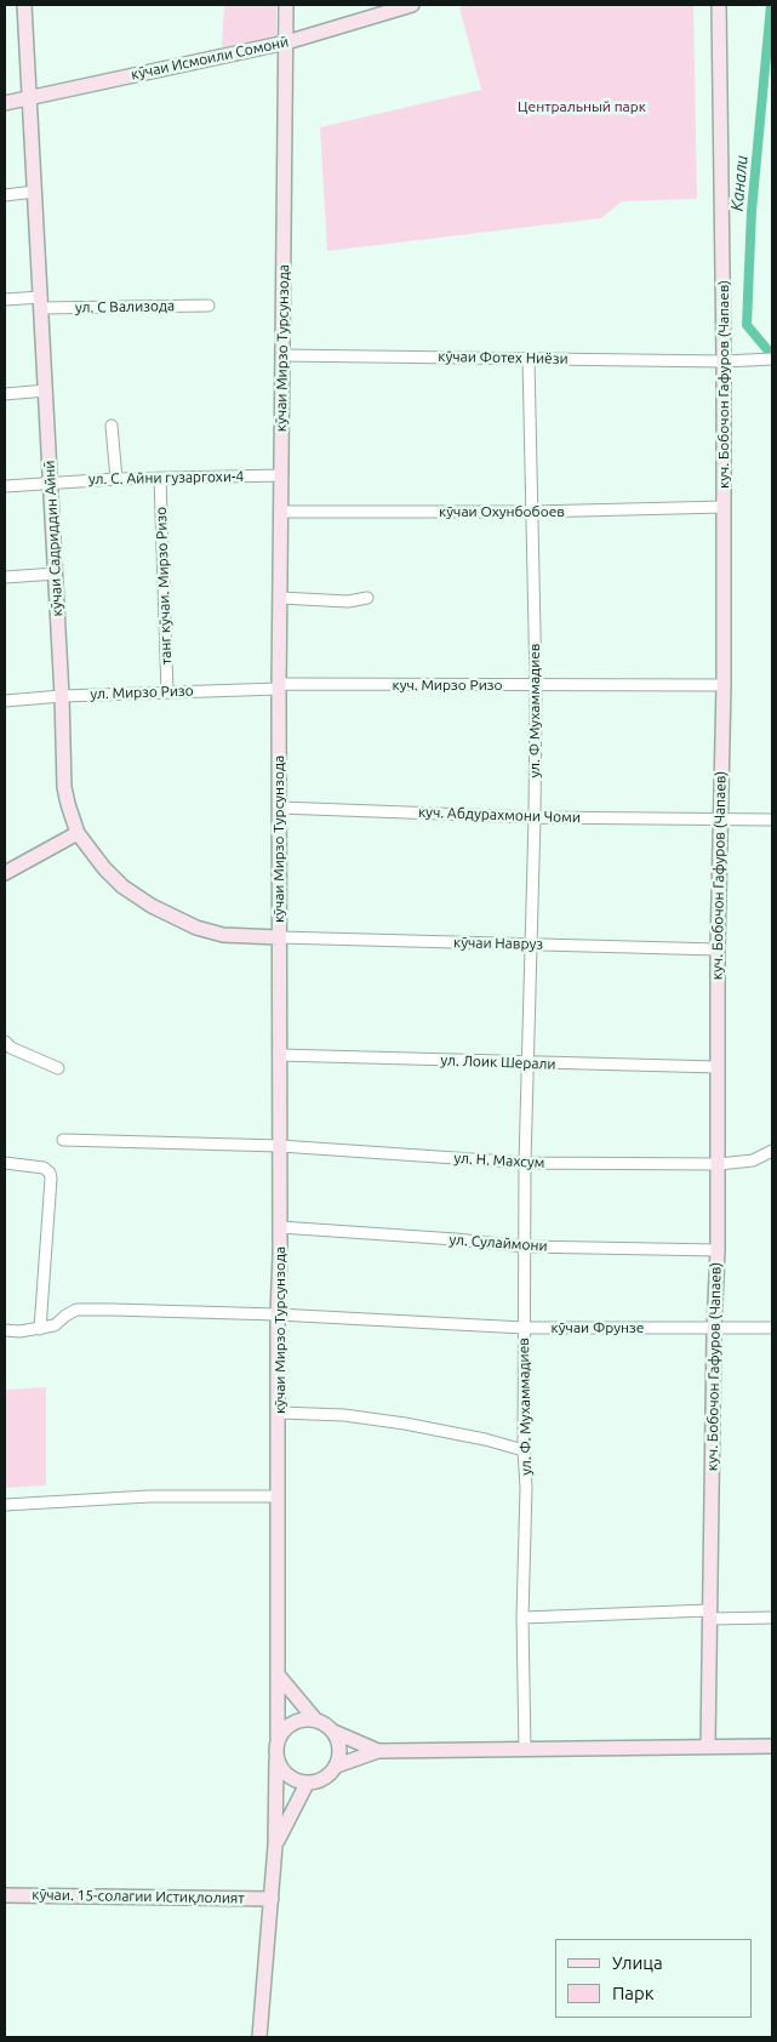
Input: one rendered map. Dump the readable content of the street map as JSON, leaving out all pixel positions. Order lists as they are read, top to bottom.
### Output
{
  "streets": {
    "street": [
      "кӯчаи Исмоили Сомонӣ",
      "ул. С Вализода",
      "кӯчаи Мирзо Турсунзода",
      "кӯчаи Фотех Ниёзи",
      "куч. Бобочон Гафуров (Чапаев)",
      "ул. С. Айни гузаргохи-4",
      "кӯчаи Охунбобоев",
      "кӯчаи Садриддин Айнӣ",
      "танг кӯчаи. Мирзо Ризо",
      "куч. Мирзо Ризо",
      "ул. Мирзо Ризо",
      "ул. Ф Мухаммадиев",
      "куч. Абдурахмони Чоми",
      "кӯчаи Навруз",
      "ул. Лоик Шерали",
      "ул. Н. Махсум",
      "ул. Сулаймони",
      "кӯчаи Фрунзе",
      "ул. Ф. Мухаммадиев",
      "кӯчаи. 15-солагии Истиқлолият"
    ]
  },
  "crossings": [
    ["кӯчаи Исмоили Сомонӣ", "кӯчаи Мирзо Турсунзода"],
    ["кӯчаи Исмоили Сомонӣ", "кӯчаи Садриддин Айнӣ"],
    ["ул. С Вализода", "кӯчаи Садриддин Айнӣ"],
    ["кӯчаи Мирзо Турсунзода", "кӯчаи Фотех Ниёзи"],
    ["кӯчаи Мирзо Турсунзода", "ул. С. Айни гузаргохи-4"],
    ["кӯчаи Мирзо Турсунзода", "кӯчаи Охунбобоев"],
    ["кӯчаи Мирзо Турсунзода", "кӯчаи Садриддин Айнӣ"],
    ["кӯчаи Мирзо Турсунзода", "куч. Мирзо Ризо"],
    ["кӯчаи Мирзо Турсунзода", "ул. Мирзо Ризо"],
    ["кӯчаи Мирзо Турсунзода", "куч. Абдурахмони Чоми"],
    ["кӯчаи Мирзо Турсунзода", "кӯчаи Навруз"],
    ["кӯчаи Мирзо Турсунзода", "ул. Лоик Шерали"],
    ["кӯчаи Мирзо Турсунзода", "ул. Н. Махсум"],
    ["кӯчаи Мирзо Турсунзода", "ул. Сулаймони"],
    ["кӯчаи Мирзо Турсунзода", "кӯчаи Фрунзе"],
    ["кӯчаи Мирзо Турсунзода", "кӯчаи. 15-солагии Истиқлолият"],
    ["кӯчаи Фотех Ниёзи", "куч. Бобочон Гафуров (Чапаев)"],
    ["кӯчаи Фотех Ниёзи", "ул. Ф Мухаммадиев"],
    ["куч. Бобочон Гафуров (Чапаев)", "кӯчаи Охунбобоев"],
    ["куч. Бобочон Гафуров (Чапаев)", "куч. Мирзо Ризо"],
    ["куч. Бобочон Гафуров (Чапаев)", "куч. Абдурахмони Чоми"],
    ["куч. Бобочон Гафуров (Чапаев)", "кӯчаи Навруз"],
    ["куч. Бобочон Гафуров (Чапаев)", "ул. Лоик Шерали"],
    ["куч. Бобочон Гафуров (Чапаев)", "ул. Н. Махсум"],
    ["куч. Бобочон Гафуров (Чапаев)", "ул. Сулаймони"],
    ["куч. Бобочон Гафуров (Чапаев)", "кӯчаи Фрунзе"],
    ["ул. С. Айни гузаргохи-4", "кӯчаи Садриддин Айнӣ"],
    ["ул. С. Айни гузаргохи-4", "танг кӯчаи. Мирзо Ризо"],
    ["кӯчаи Охунбобоев", "ул. Ф Мухаммадиев"],
    ["кӯчаи Садриддин Айнӣ", "ул. Мирзо Ризо"],
    ["кӯчаи Садриддин Айнӣ", "кӯчаи Навруз"],
    ["танг кӯчаи. Мирзо Ризо", "ул. Мирзо Ризо"],
    ["куч. Мирзо Ризо", "ул. Мирзо Ризо"],
    ["куч. Мирзо Ризо", "ул. Ф Мухаммадиев"],
    ["ул. Ф Мухаммадиев", "куч. Абдурахмони Чоми"],
    ["ул. Ф Мухаммадиев", "кӯчаи Навруз"],
    ["ул. Ф Мухаммадиев", "ул. Лоик Шерали"],
    ["ул. Ф Мухаммадиев", "ул. Ф. Мухаммадиев"],
    ["ул. Лоик Шерали", "ул. Ф. Мухаммадиев"],
    ["ул. Н. Махсум", "ул. Ф. Мухаммадиев"],
    ["ул. Сулаймони", "ул. Ф. Мухаммадиев"],
    ["кӯчаи Фрунзе", "ул. Ф. Мухаммадиев"]
  ],
  "water": ["Канали"],
  "parks": ["Центральный парк"],
  "legend": ["Улица", "Парк"]
}
